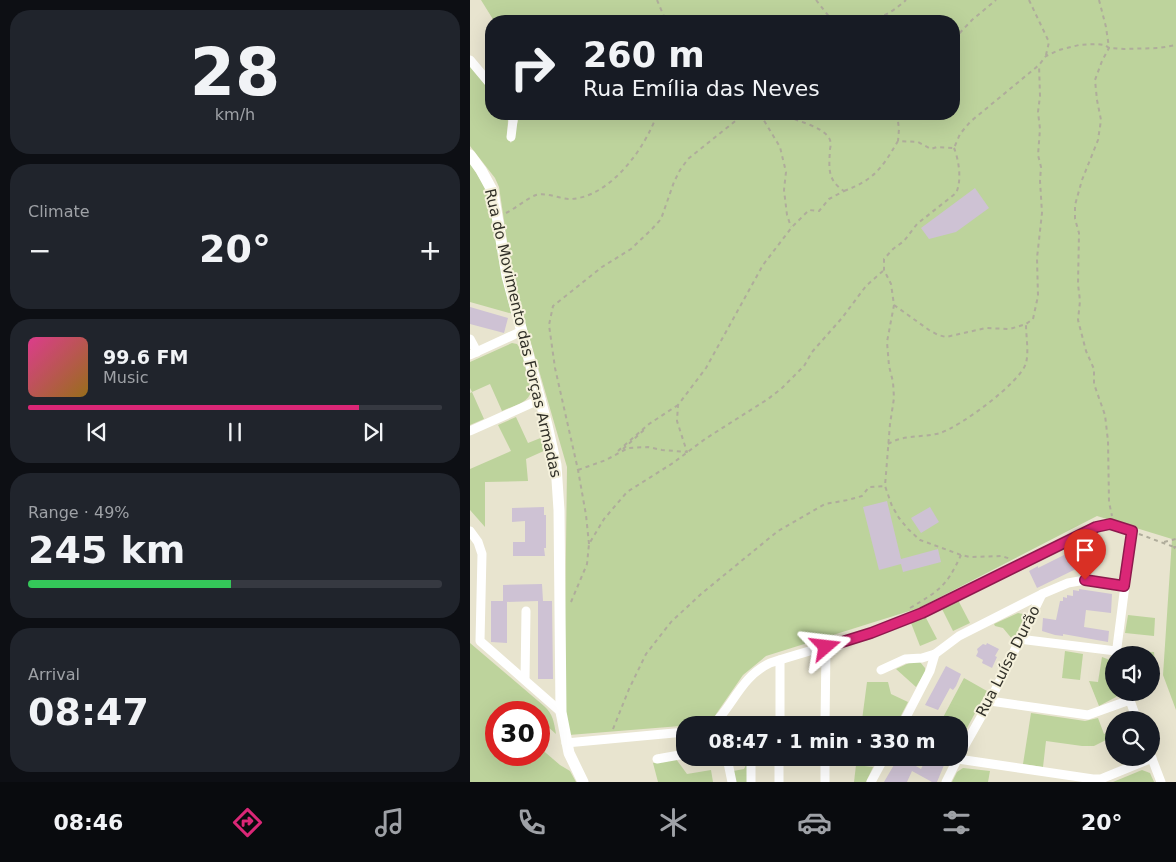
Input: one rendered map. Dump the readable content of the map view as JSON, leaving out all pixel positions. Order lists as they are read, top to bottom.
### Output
{
  "streets": {
    "main road": ["Rua do Movimento das Forças Armadas"],
    "street": ["Rua Luísa Durão"]
  },
  "page": {
    "tile": [
      ["28", "km/h"],
      "Climate",
      ["Range · 49%", "245 km"],
      ["Arrival", "08:47"]
    ],
    "turn": ["260 m", "Rua Emília das Neves"],
    "heat": ["−", "20°", "+"],
    "song": ["99.6 FM", "Music"],
    "limit": "30",
    "trip": "08:47 · 1 min · 330 m",
    "tabs": ["08:46", "20°"]
  }
}
